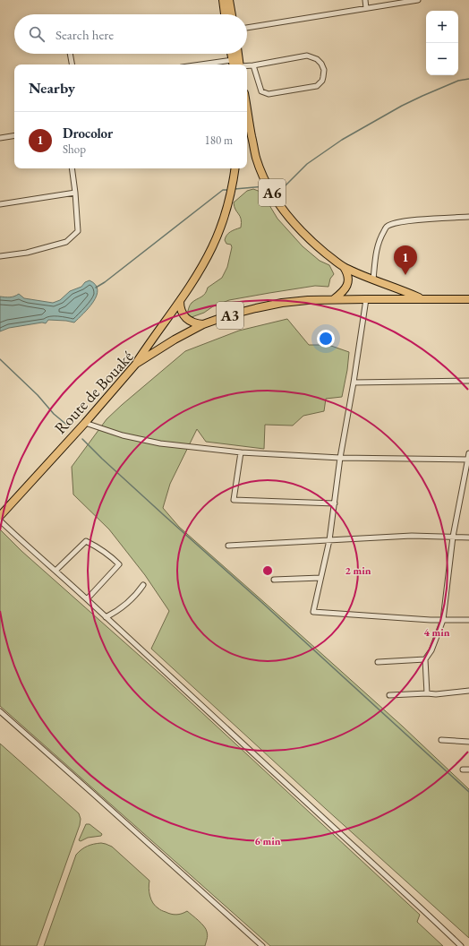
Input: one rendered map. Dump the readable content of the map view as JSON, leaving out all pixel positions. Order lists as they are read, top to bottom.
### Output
{
  "streets": {
    "highway": ["A6", "A3", "Route de Bouaké"]
  },
  "crossings": [
    ["A6", "A3"],
    ["A3", "Route de Bouaké"]
  ],
  "page": {
    "map_buttons": ["+", "−"],
    "search": "Search here",
    "heading": "Nearby",
    "list": [
      {
        "mark": "1",
        "name": "Drocolor",
        "note": "Shop",
        "value": "180 m"
      }
    ],
    "pins": "1"
  },
  "rings": ["2 min", "4 min", "6 min"]
}
